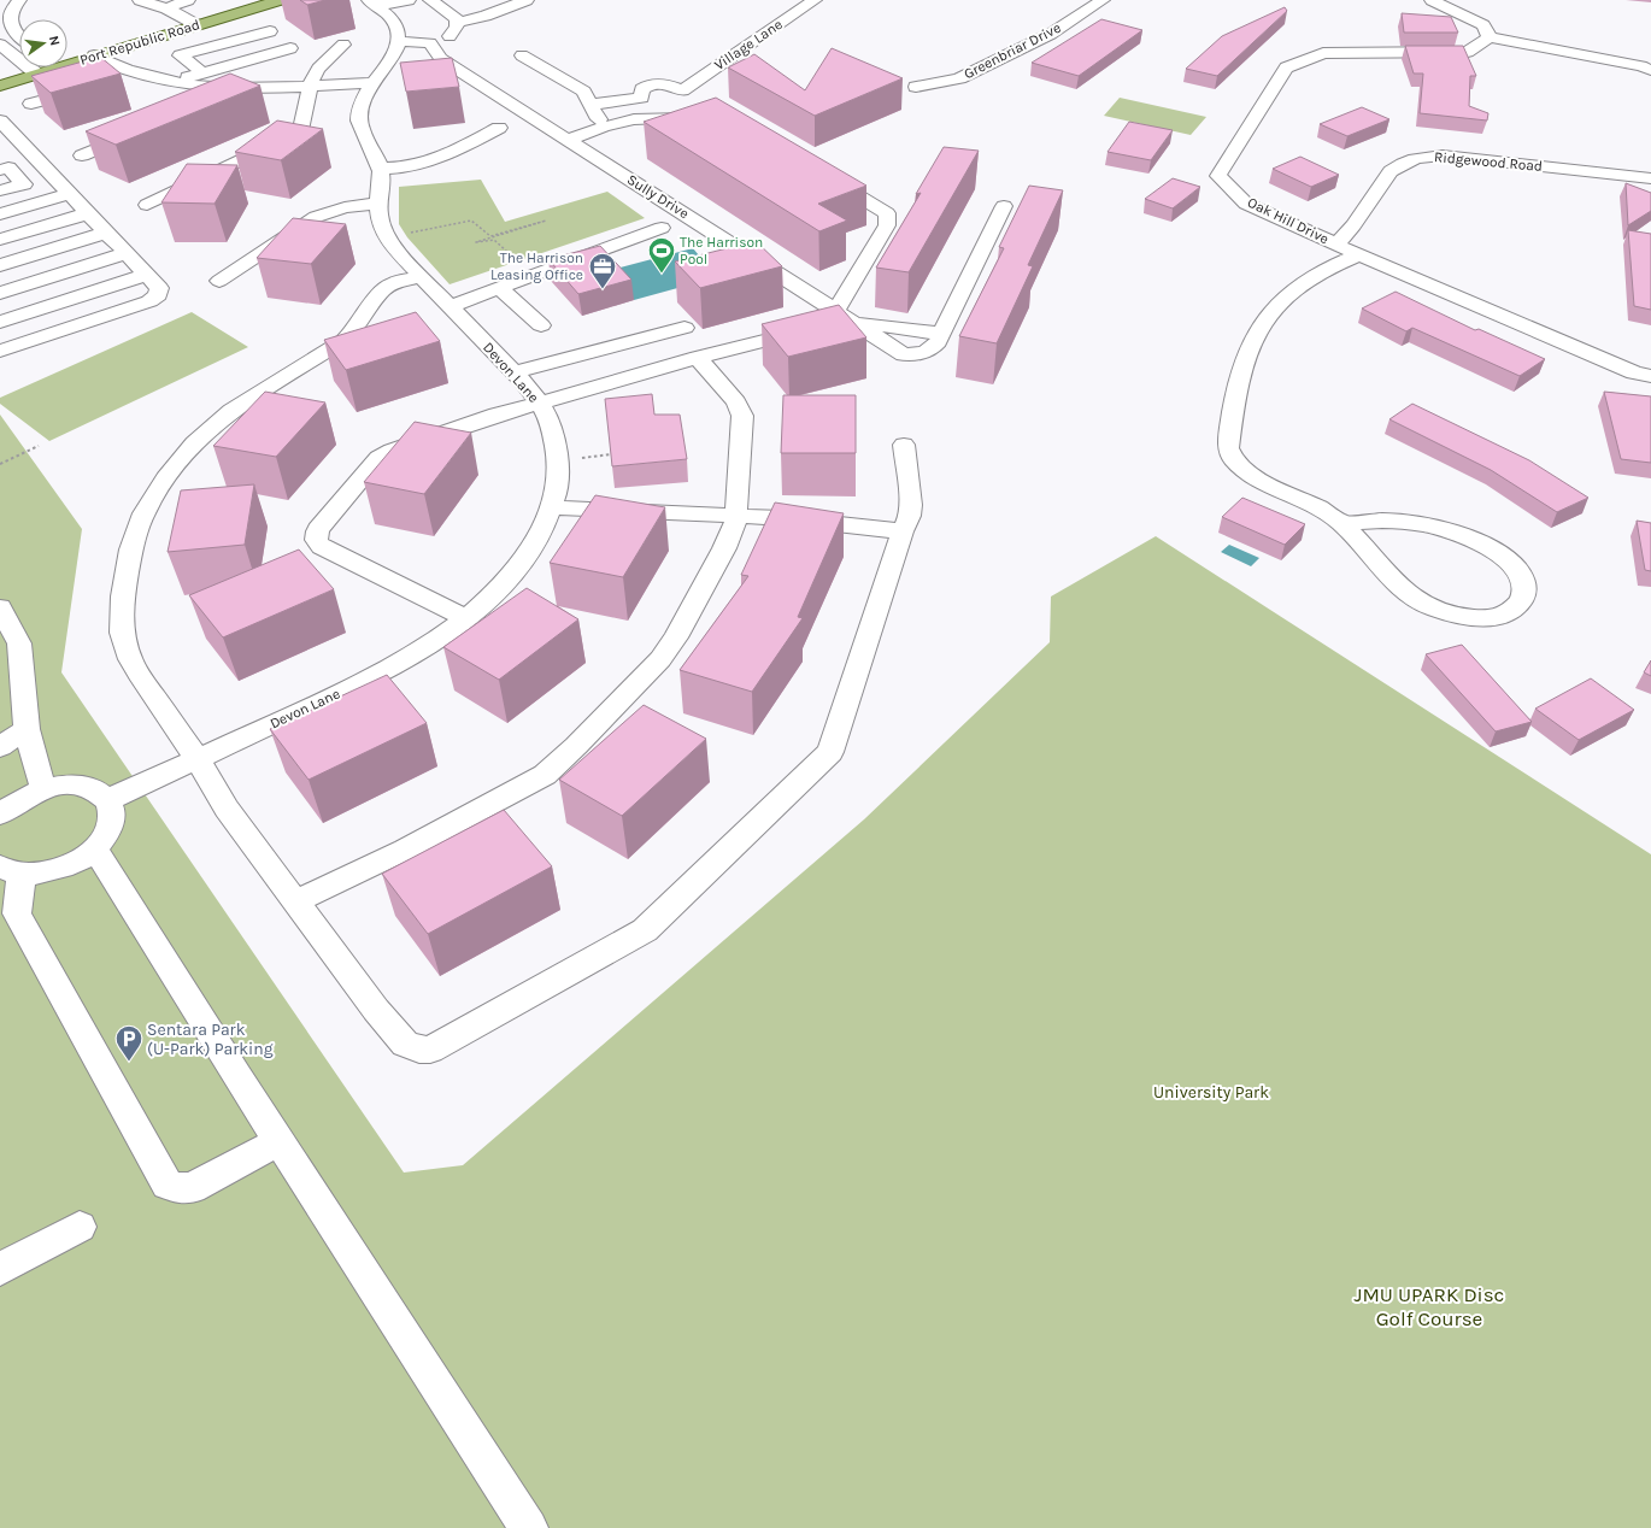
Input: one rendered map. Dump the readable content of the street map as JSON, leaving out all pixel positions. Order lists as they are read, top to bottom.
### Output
{
  "streets": {
    "main road": ["Port Republic Road"],
    "street": [
      "Village Lane",
      "Greenbriar Drive",
      "Ridgewood Road",
      "Sully Drive",
      "Oak Hill Drive",
      "Devon Lane"
    ]
  },
  "crossings": [
    ["Ridgewood Road", "Oak Hill Drive"]
  ],
  "parks": ["University Park", "JMU UPARK Disc Golf Course"],
  "places": {
    "sports": ["The Harrison Pool"],
    "office": ["The Harrison Leasing Office"],
    "parking": ["Sentara Park (U-Park) Parking"]
  },
  "north": "right"
}
